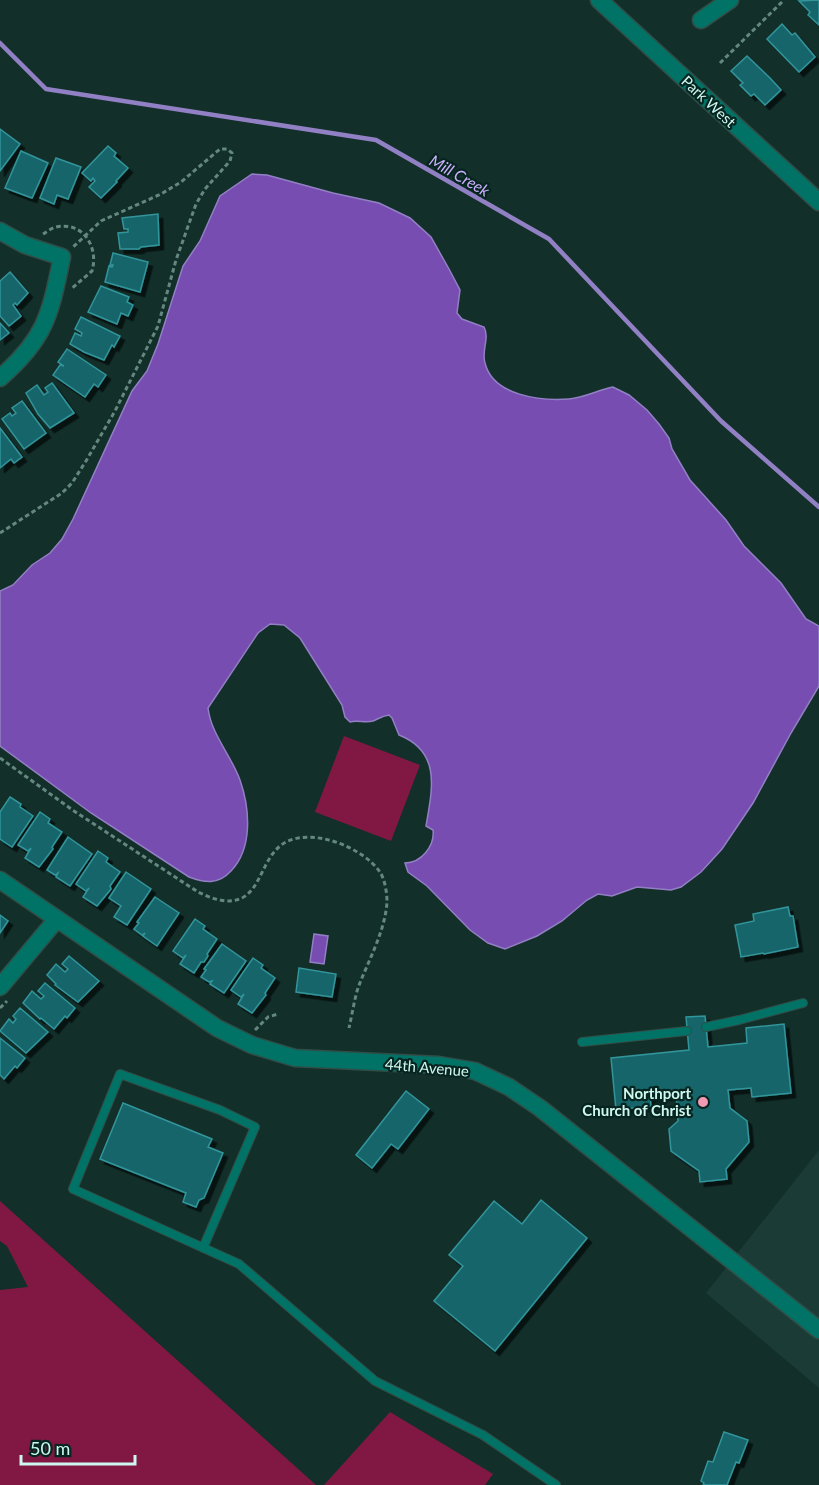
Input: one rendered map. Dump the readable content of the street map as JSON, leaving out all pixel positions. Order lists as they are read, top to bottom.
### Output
{
  "streets": {
    "street": ["Park West", "44th Avenue"]
  },
  "water": ["Mill Creek"],
  "places": ["Northport Church of Christ"],
  "scale_bar": "50 m"
}
